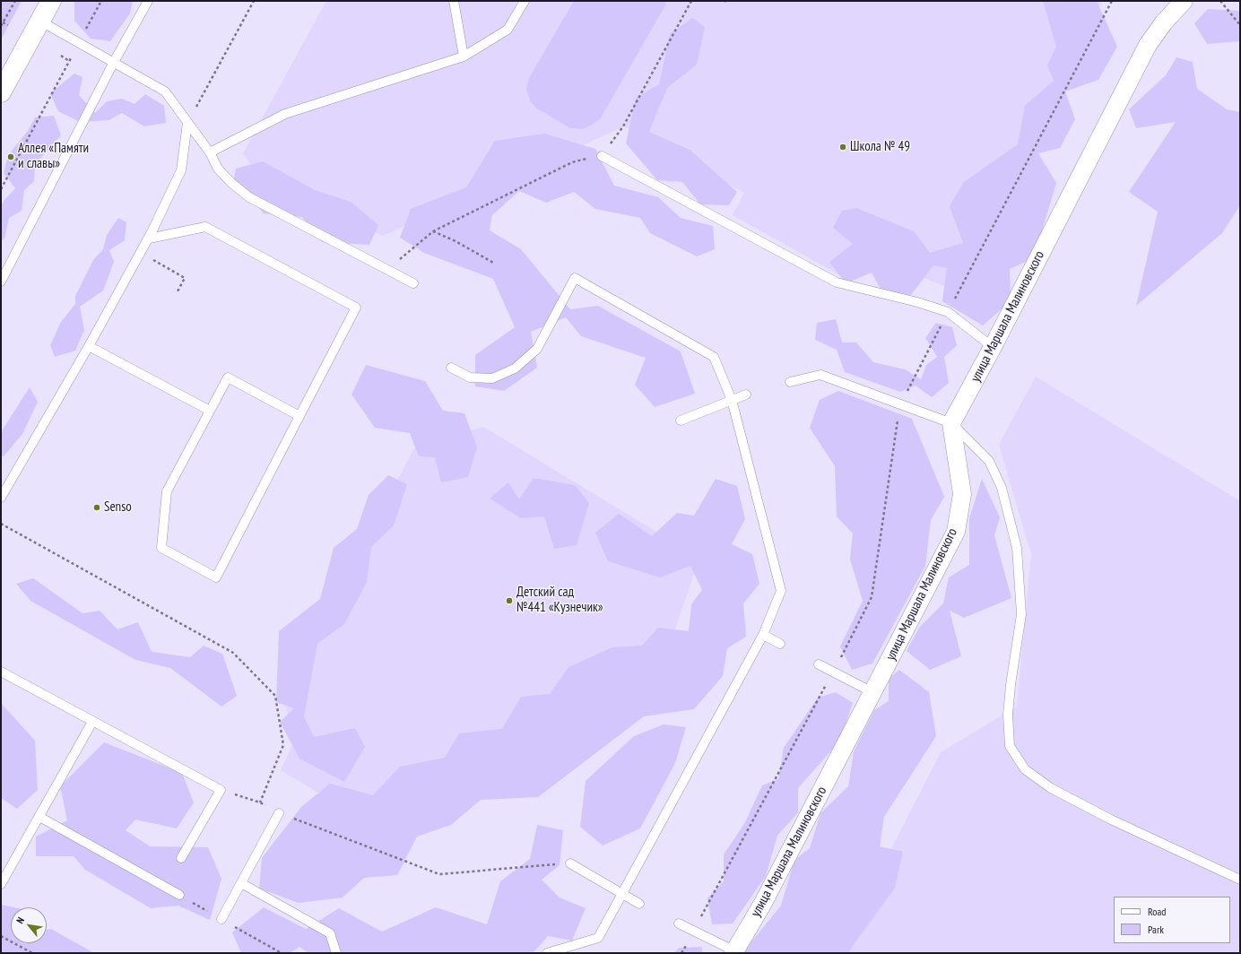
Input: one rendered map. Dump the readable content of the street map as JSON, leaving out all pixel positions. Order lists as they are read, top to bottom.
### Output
{
  "streets": {
    "street": ["улица Маршала Малиновского"]
  },
  "places": [
    "Школа № 49",
    "Аллея «Памяти и славы»",
    "Senso",
    "Детский сад №441 «Кузнечик»"
  ],
  "legend": ["Road", "Park"],
  "north": "top left"
}
